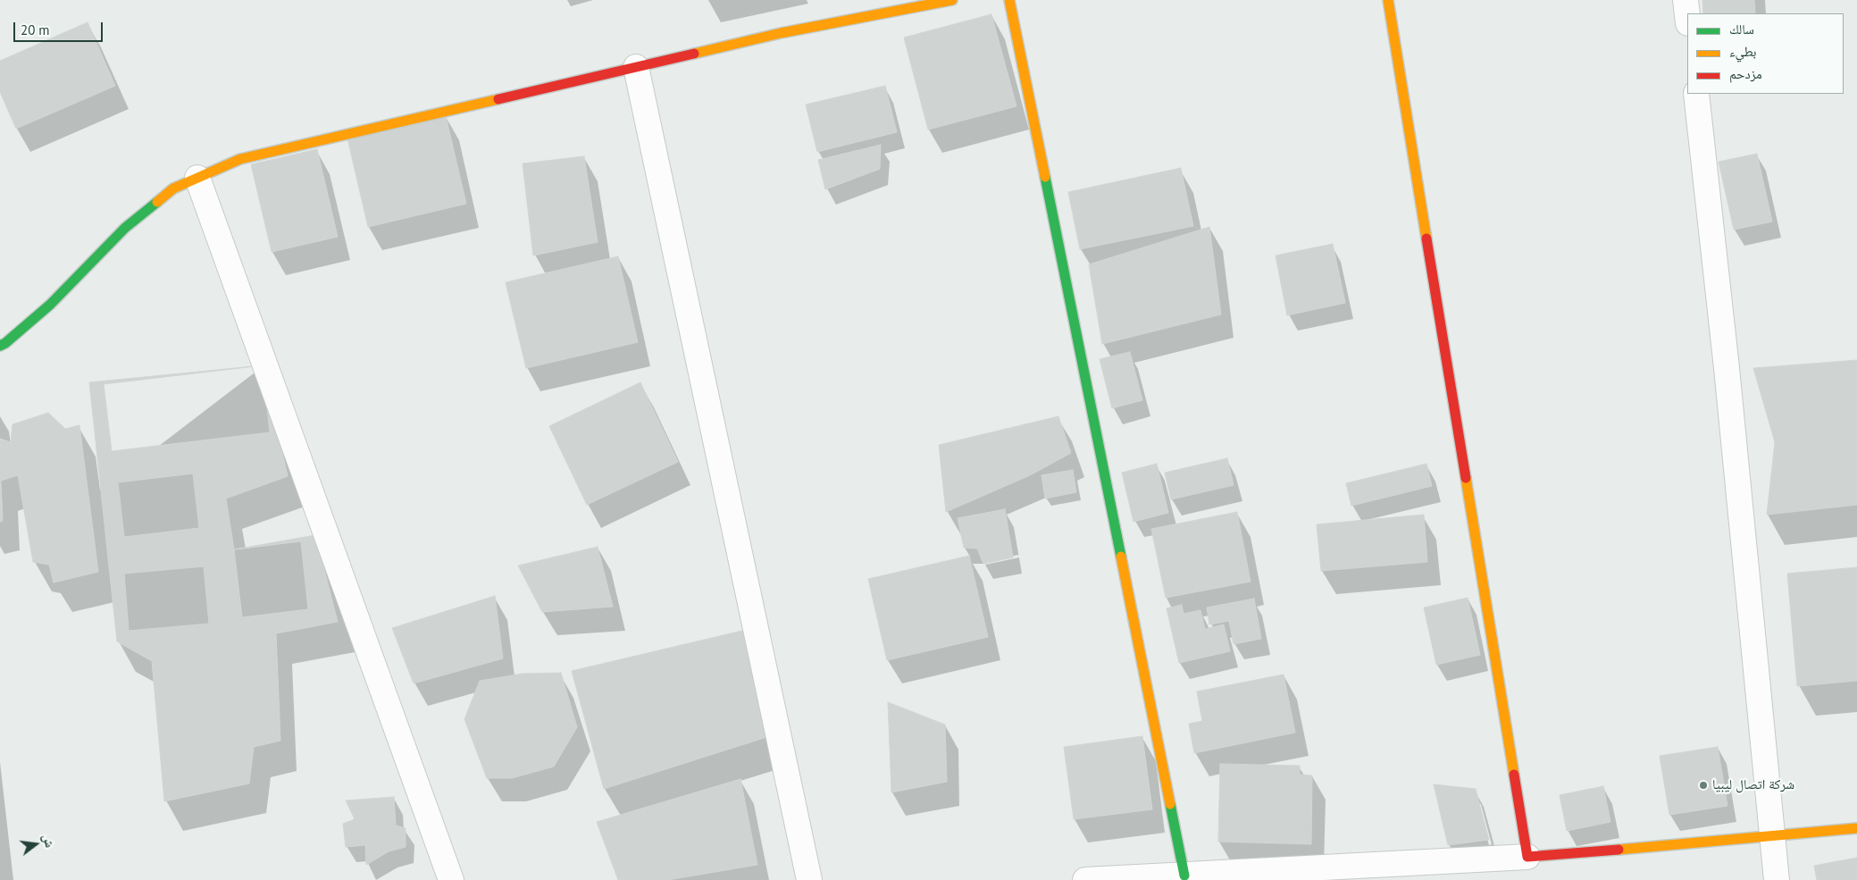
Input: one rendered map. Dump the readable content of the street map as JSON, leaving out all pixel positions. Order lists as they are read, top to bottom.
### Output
{
  "places": ["شركة اتصال ليبيا"],
  "legend": ["سالك", "بطيء", "مزدحم"],
  "scale_bar": "20 m",
  "north": "right"
}
